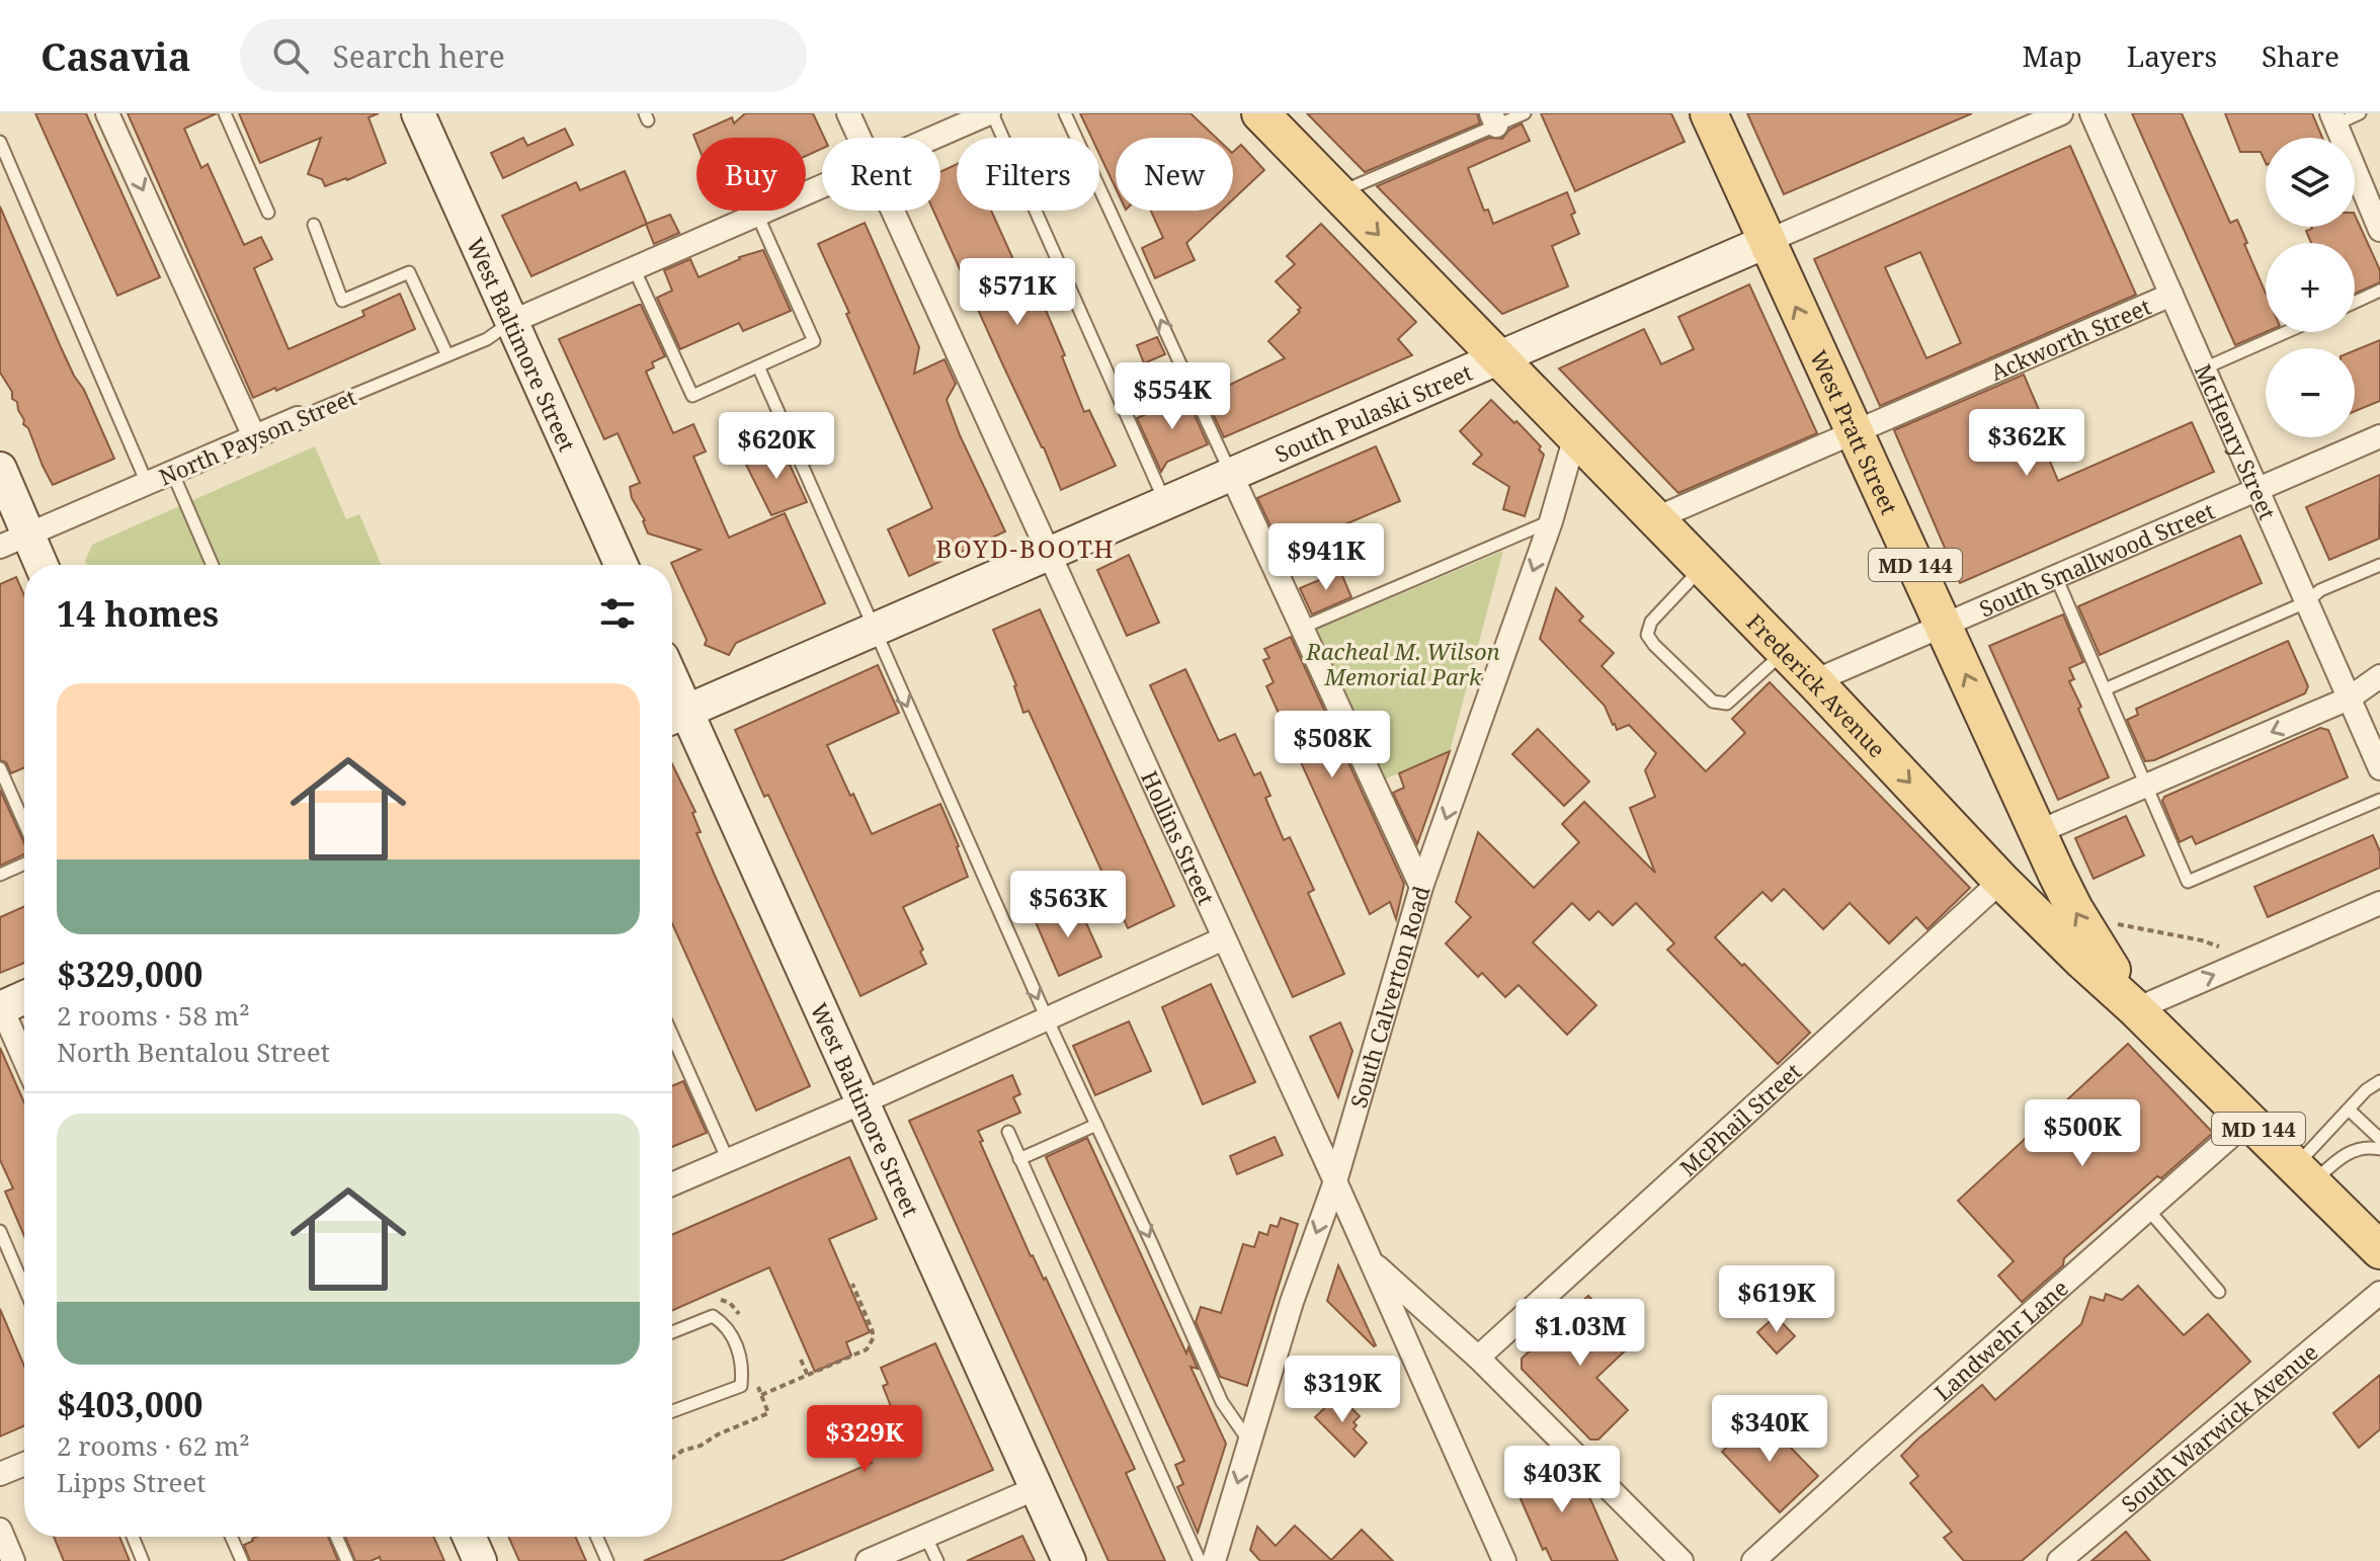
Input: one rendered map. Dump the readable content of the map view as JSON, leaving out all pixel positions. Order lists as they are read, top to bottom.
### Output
{
  "streets": {
    "main road": [
      "West Baltimore Street",
      "South Pulaski Street",
      "West Pratt Street",
      "MD 144",
      "Frederick Avenue"
    ],
    "street": [
      "Ackworth Street",
      "North Payson Street",
      "McHenry Street",
      "South Smallwood Street",
      "Hollins Street",
      "South Calverton Road",
      "McPhail Street",
      "Landwehr Lane",
      "South Warwick Avenue"
    ]
  },
  "crossings": [
    ["Ackworth Street", "West Pratt Street"],
    ["Ackworth Street", "McHenry Street"],
    ["Ackworth Street", "Frederick Avenue"],
    ["West Baltimore Street", "South Pulaski Street"],
    ["West Baltimore Street", "North Payson Street"],
    ["South Pulaski Street", "West Pratt Street"],
    ["South Pulaski Street", "Frederick Avenue"],
    ["South Pulaski Street", "Hollins Street"],
    ["West Pratt Street", "South Smallwood Street"],
    ["West Pratt Street", "Frederick Avenue"],
    ["McHenry Street", "South Smallwood Street"],
    ["South Smallwood Street", "Frederick Avenue"],
    ["Frederick Avenue", "South Calverton Road"],
    ["Frederick Avenue", "McPhail Street"],
    ["Frederick Avenue", "Landwehr Lane"],
    ["Hollins Street", "South Calverton Road"]
  ],
  "one_way": ["West Pratt Street", "South Calverton Road"],
  "districts": ["BOYD-BOOTH"],
  "parks": ["Racheal M. Wilson Memorial Park"],
  "page": {
    "header": "Casavia",
    "search": "Search here",
    "nav": ["Map", "Layers", "Share"],
    "map_buttons": ["+", "−"],
    "chip": [
      "Buy",
      "Rent",
      "Filters",
      "New"
    ],
    "price": [
      "$571K",
      "$554K",
      "$362K",
      "$620K",
      "$941K",
      "$508K",
      "$563K",
      "$500K",
      "$619K",
      "$1.03M",
      "$319K",
      "$340K",
      "$329K",
      "$403K"
    ],
    "heading": "14 homes",
    "list": [
      {
        "name": "$329,000",
        "note": "2 rooms · 58 m² · North Bentalou Street"
      },
      {
        "name": "$403,000",
        "note": "2 rooms · 62 m² · Lipps Street"
      }
    ]
  }
}
